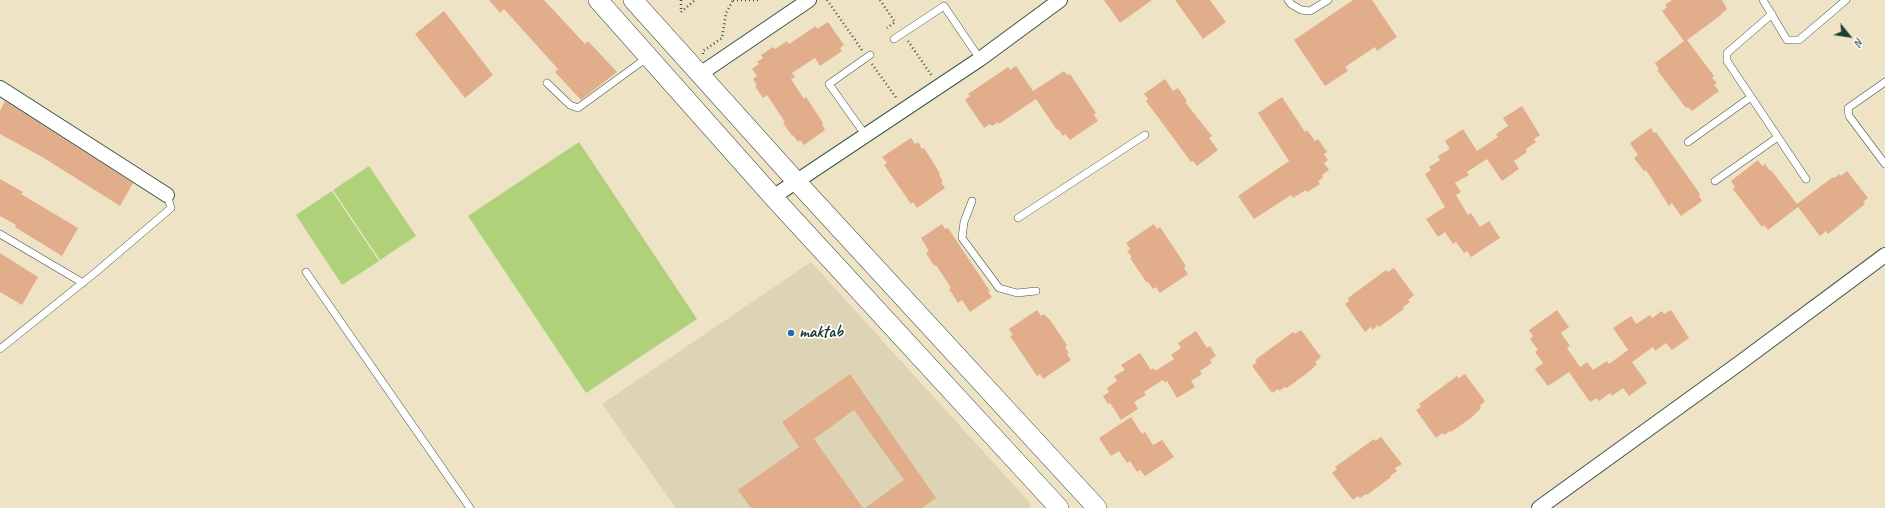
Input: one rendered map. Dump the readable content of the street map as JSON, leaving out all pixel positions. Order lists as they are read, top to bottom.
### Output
{
  "places": ["maktab"],
  "north": "bottom right"
}
